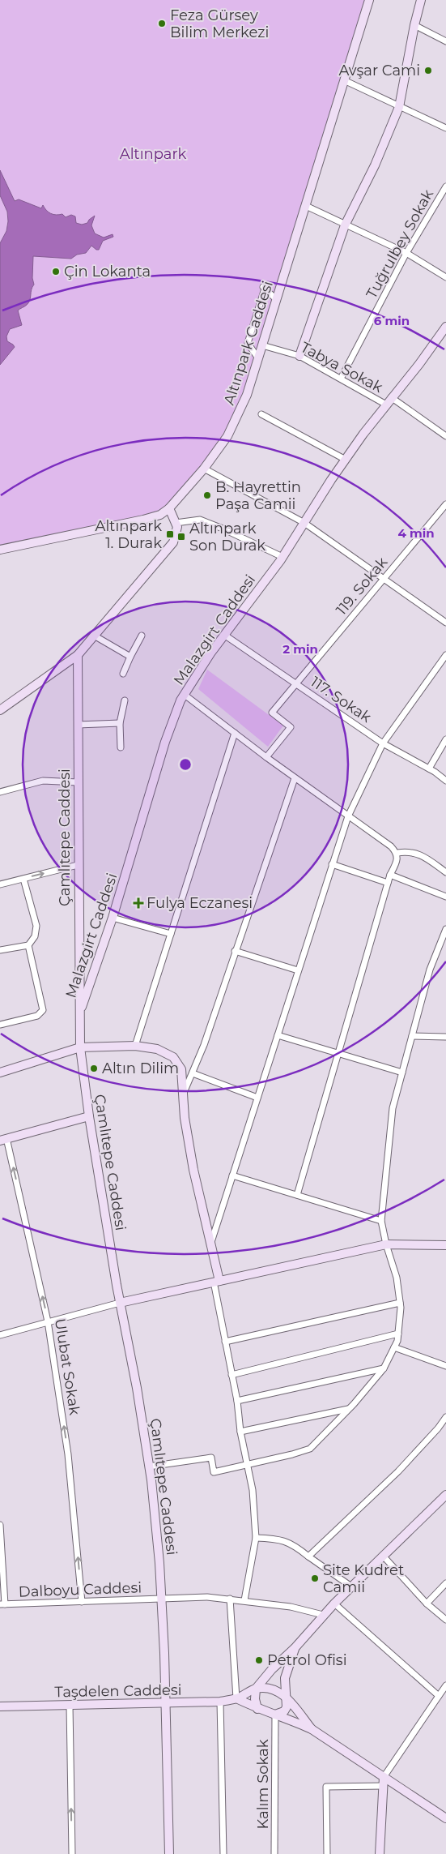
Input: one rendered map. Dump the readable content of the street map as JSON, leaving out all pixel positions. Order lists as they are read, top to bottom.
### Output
{
  "streets": {
    "street": [
      "Tuğrulbey Sokak",
      "Altınpark Caddesi",
      "Tabya Sokak",
      "119. Sokak",
      "Malazgirt Caddesi",
      "117. Sokak",
      "Çamlıtepe Caddesi",
      "Ulubat Sokak",
      "Dalboyu Caddesi",
      "Taşdelen Caddesi",
      "Kalım Sokak"
    ]
  },
  "crossings": [
    ["Tuğrulbey Sokak", "Tabya Sokak"],
    ["Altınpark Caddesi", "Tabya Sokak"],
    ["Tabya Sokak", "Malazgirt Caddesi"],
    ["119. Sokak", "117. Sokak"],
    ["Malazgirt Caddesi", "117. Sokak"],
    ["Malazgirt Caddesi", "Çamlıtepe Caddesi"],
    ["Çamlıtepe Caddesi", "Dalboyu Caddesi"],
    ["Çamlıtepe Caddesi", "Taşdelen Caddesi"],
    ["Ulubat Sokak", "Dalboyu Caddesi"]
  ],
  "one_way": ["Ulubat Sokak"],
  "parks": ["Altınpark"],
  "places": {
    "other": [
      "Feza Gürsey Bilim Merkezi",
      "Avşar Cami",
      "Çin Lokanta",
      "B. Hayrettin Paşa Camii",
      "Altın Dilim",
      "Site Kudret Camii",
      "Petrol Ofisi"
    ],
    "transit": ["Altınpark 1. Durak", "Altınpark Son Durak"],
    "health": ["Fulya Eczanesi"]
  },
  "rings": ["6 min", "4 min", "2 min"]
}
